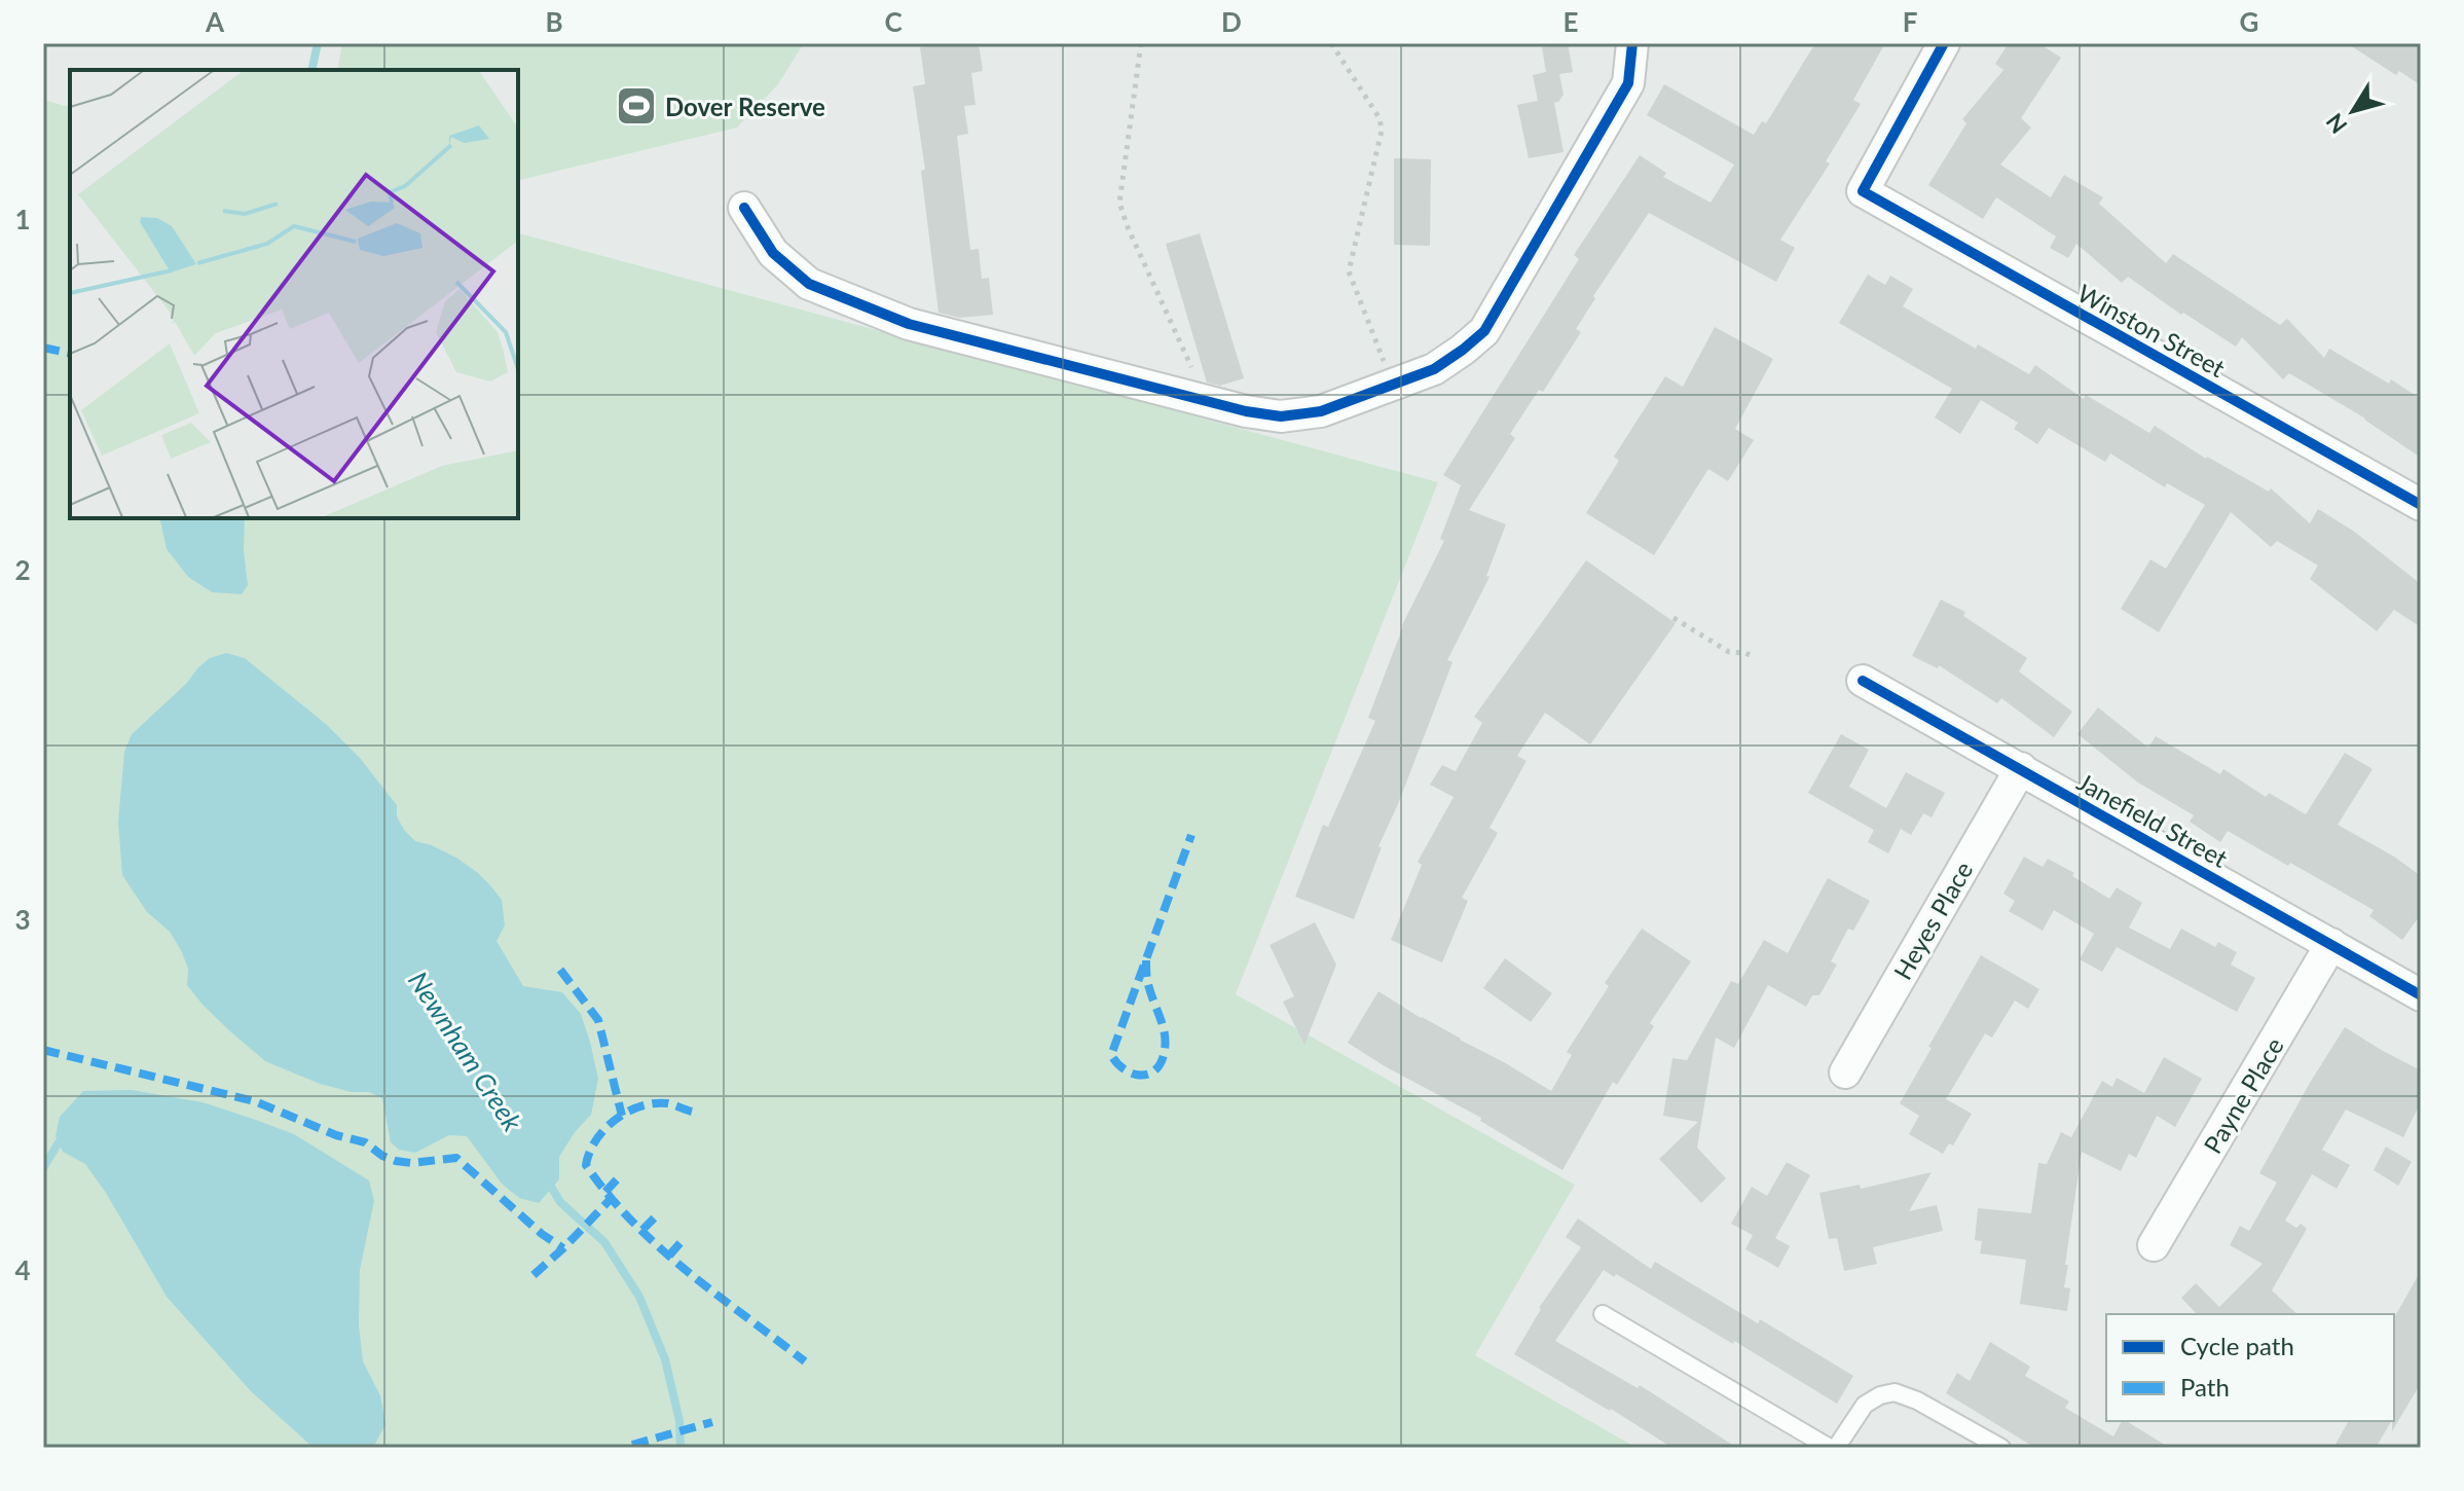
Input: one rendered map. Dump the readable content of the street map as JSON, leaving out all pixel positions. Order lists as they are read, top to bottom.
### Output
{
  "streets": {
    "street": [
      "Winston Street",
      "Janefield Street",
      "Heyes Place",
      "Payne Place"
    ]
  },
  "crossings": [
    ["Janefield Street", "Heyes Place"],
    ["Janefield Street", "Payne Place"]
  ],
  "water": ["Newnham Creek"],
  "places": {
    "sports": ["Dover Reserve"]
  },
  "legend": ["Cycle path", "Path"],
  "north": "bottom left",
  "grid": {
    "columns": [
      "A",
      "B",
      "C",
      "D",
      "E",
      "F",
      "G"
    ],
    "rows": [
      "1",
      "2",
      "3",
      "4"
    ]
  }
}
